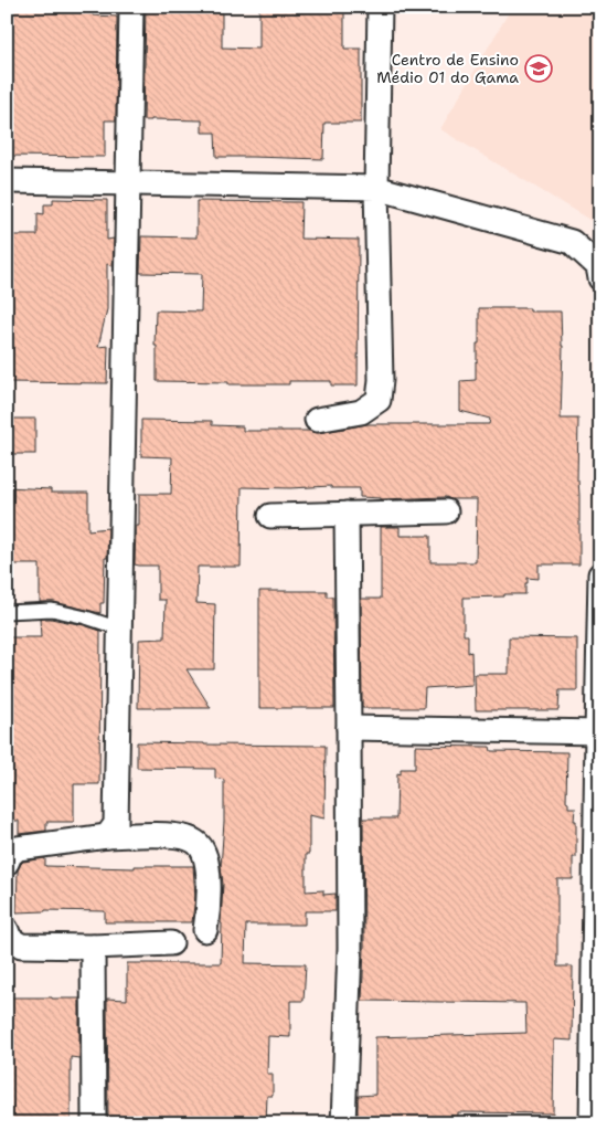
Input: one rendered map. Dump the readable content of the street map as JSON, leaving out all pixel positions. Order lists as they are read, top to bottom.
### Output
{
  "places": {
    "school or university": ["Centro de Ensino Médio 01 do Gama"]
  }
}
